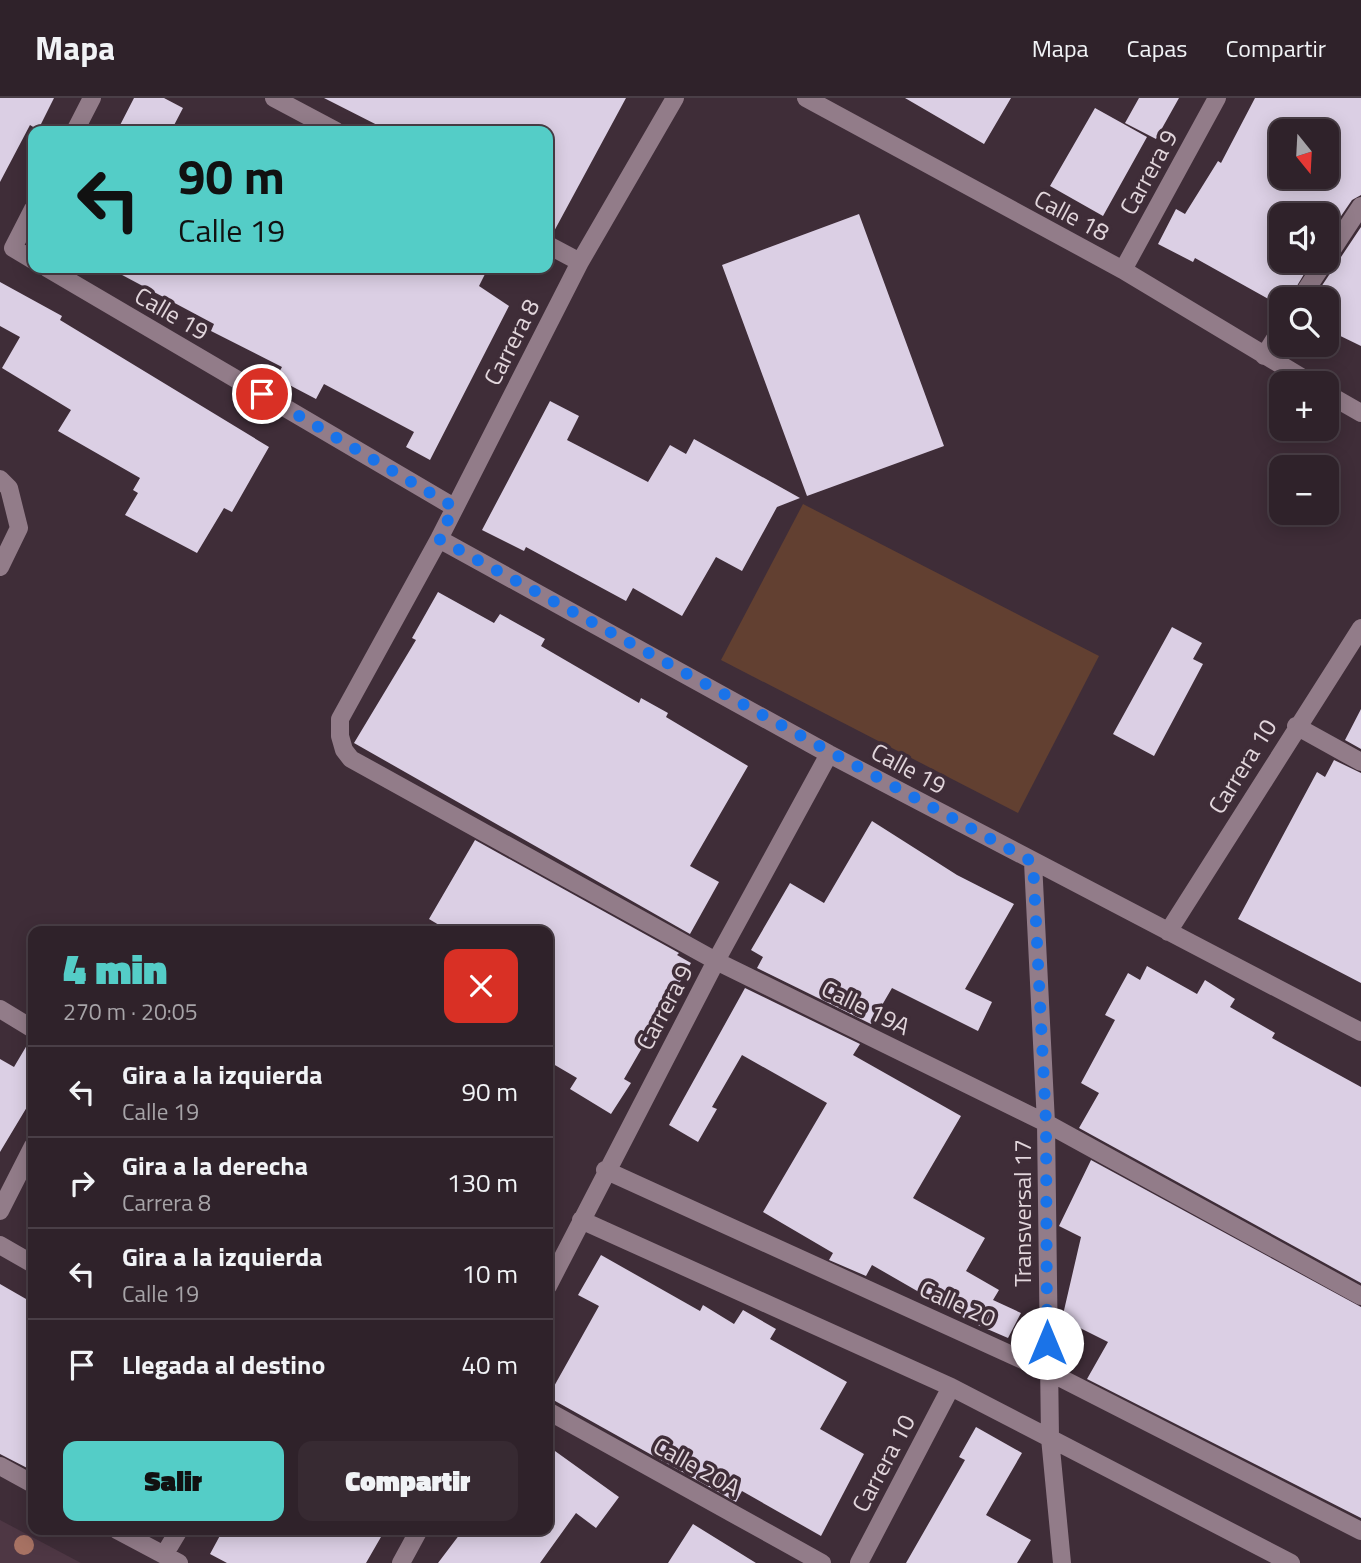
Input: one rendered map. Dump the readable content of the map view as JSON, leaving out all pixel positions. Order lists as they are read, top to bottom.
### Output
{
  "streets": {
    "street": [
      "Carrera 9",
      "Calle 18",
      "Calle 19",
      "Carrera 8",
      "Carrera 10",
      "Calle 19A",
      "Transversal 17",
      "Calle 20",
      "Calle 20A"
    ]
  },
  "crossings": [
    ["Carrera 9", "Calle 18"],
    ["Carrera 9", "Calle 19"],
    ["Carrera 9", "Calle 19A"],
    ["Carrera 9", "Calle 20"],
    ["Calle 19", "Carrera 8"],
    ["Calle 19", "Carrera 10"],
    ["Calle 19", "Transversal 17"],
    ["Carrera 8", "Calle 19A"],
    ["Calle 19A", "Transversal 17"],
    ["Transversal 17", "Calle 20"]
  ],
  "north": "bottom",
  "page": {
    "header": "Mapa",
    "nav": ["Mapa", "Capas", "Compartir"],
    "map_buttons": ["+", "−"],
    "turn": ["90 m", "Calle 19"],
    "heading": ["4 min", "270 m · 20:05"],
    "list": [
      {
        "name": "Gira a la izquierda",
        "note": "Calle 19",
        "value": "90 m"
      },
      {
        "name": "Gira a la derecha",
        "note": "Carrera 8",
        "value": "130 m"
      },
      {
        "name": "Gira a la izquierda",
        "note": "Calle 19",
        "value": "10 m"
      },
      {
        "name": "Llegada al destino",
        "value": "40 m"
      }
    ],
    "buttons": ["Salir", "Compartir"]
  }
}
